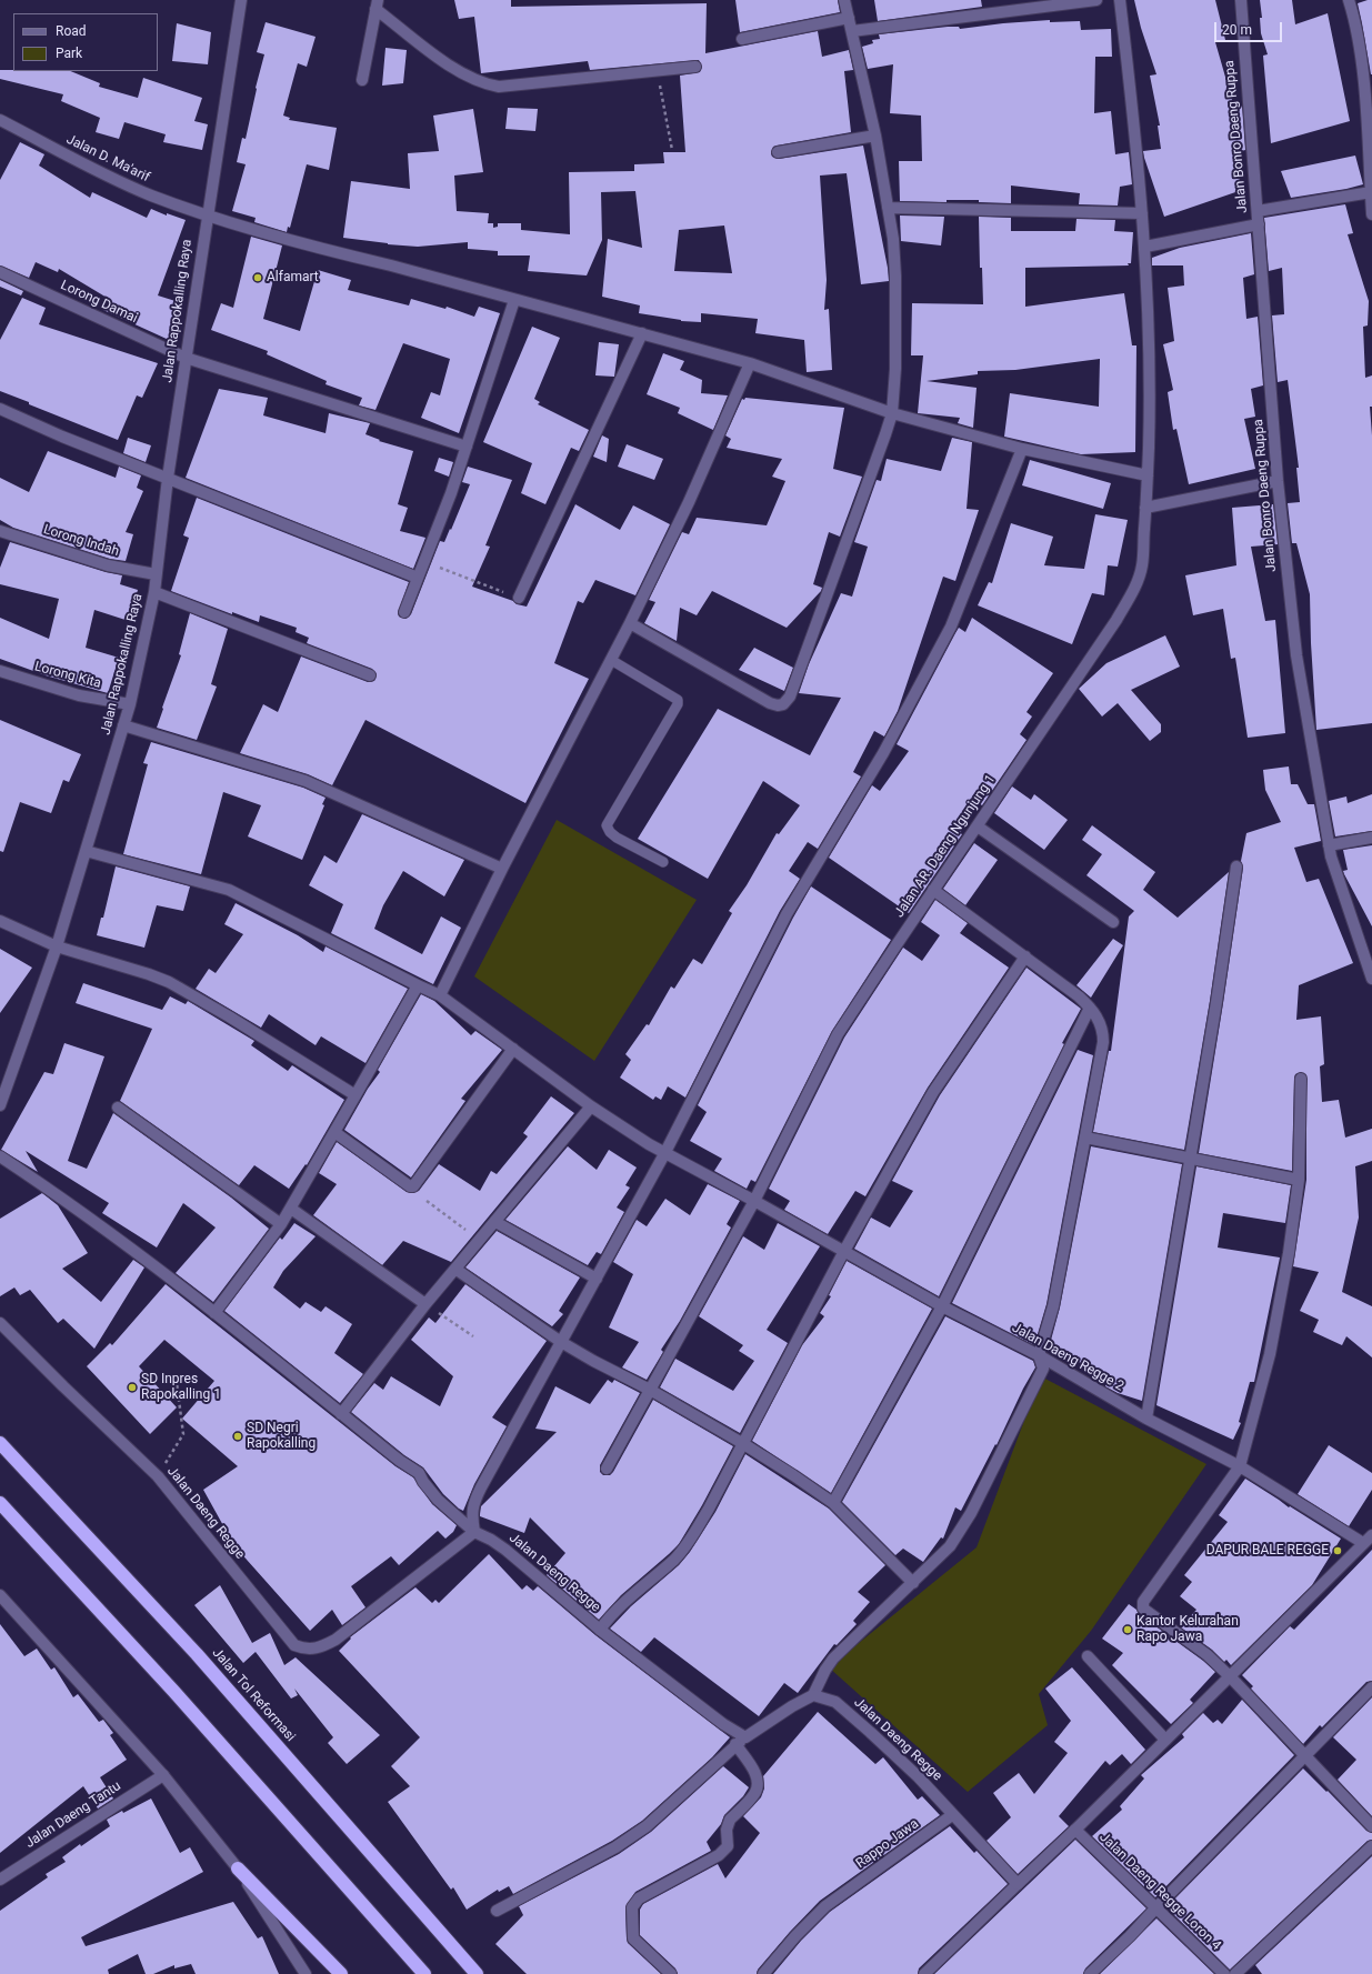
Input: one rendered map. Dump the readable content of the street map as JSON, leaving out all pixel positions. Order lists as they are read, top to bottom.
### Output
{
  "streets": {
    "highway": ["Jalan Tol Reformasi"],
    "street": [
      "Jalan Bonro Daeng Ruppa",
      "Jalan D. Ma'arif",
      "Lorong Damai",
      "Jalan Rappokalling Raya",
      "Lorong Indah",
      "Lorong Kita",
      "Jalan AR. Daeng Ngunjung 1",
      "Jalan Daeng Regge 2",
      "Jalan Daeng Regge",
      "Jalan Daeng Tantu",
      "Rappo Jawa",
      "Jalan Daeng Regge Loron 4"
    ]
  },
  "crossings": [
    ["Jalan D. Ma'arif", "Jalan Rappokalling Raya"],
    ["Jalan D. Ma'arif", "Jalan AR. Daeng Ngunjung 1"],
    ["Lorong Damai", "Jalan Rappokalling Raya"],
    ["Jalan Rappokalling Raya", "Lorong Indah"],
    ["Jalan Rappokalling Raya", "Lorong Kita"],
    ["Jalan Rappokalling Raya", "Jalan Daeng Regge 2"],
    ["Jalan AR. Daeng Ngunjung 1", "Jalan Daeng Regge 2"],
    ["Jalan Daeng Regge", "Rappo Jawa"]
  ],
  "places": [
    "Alfamart",
    "SD Inpres Rapokalling 1",
    "SD Negri Rapokalling",
    "DAPUR BALE REGGE",
    "Kantor Kelurahan Rapo Jawa"
  ],
  "legend": ["Road", "Park"],
  "scale_bar": "20 m"
}
